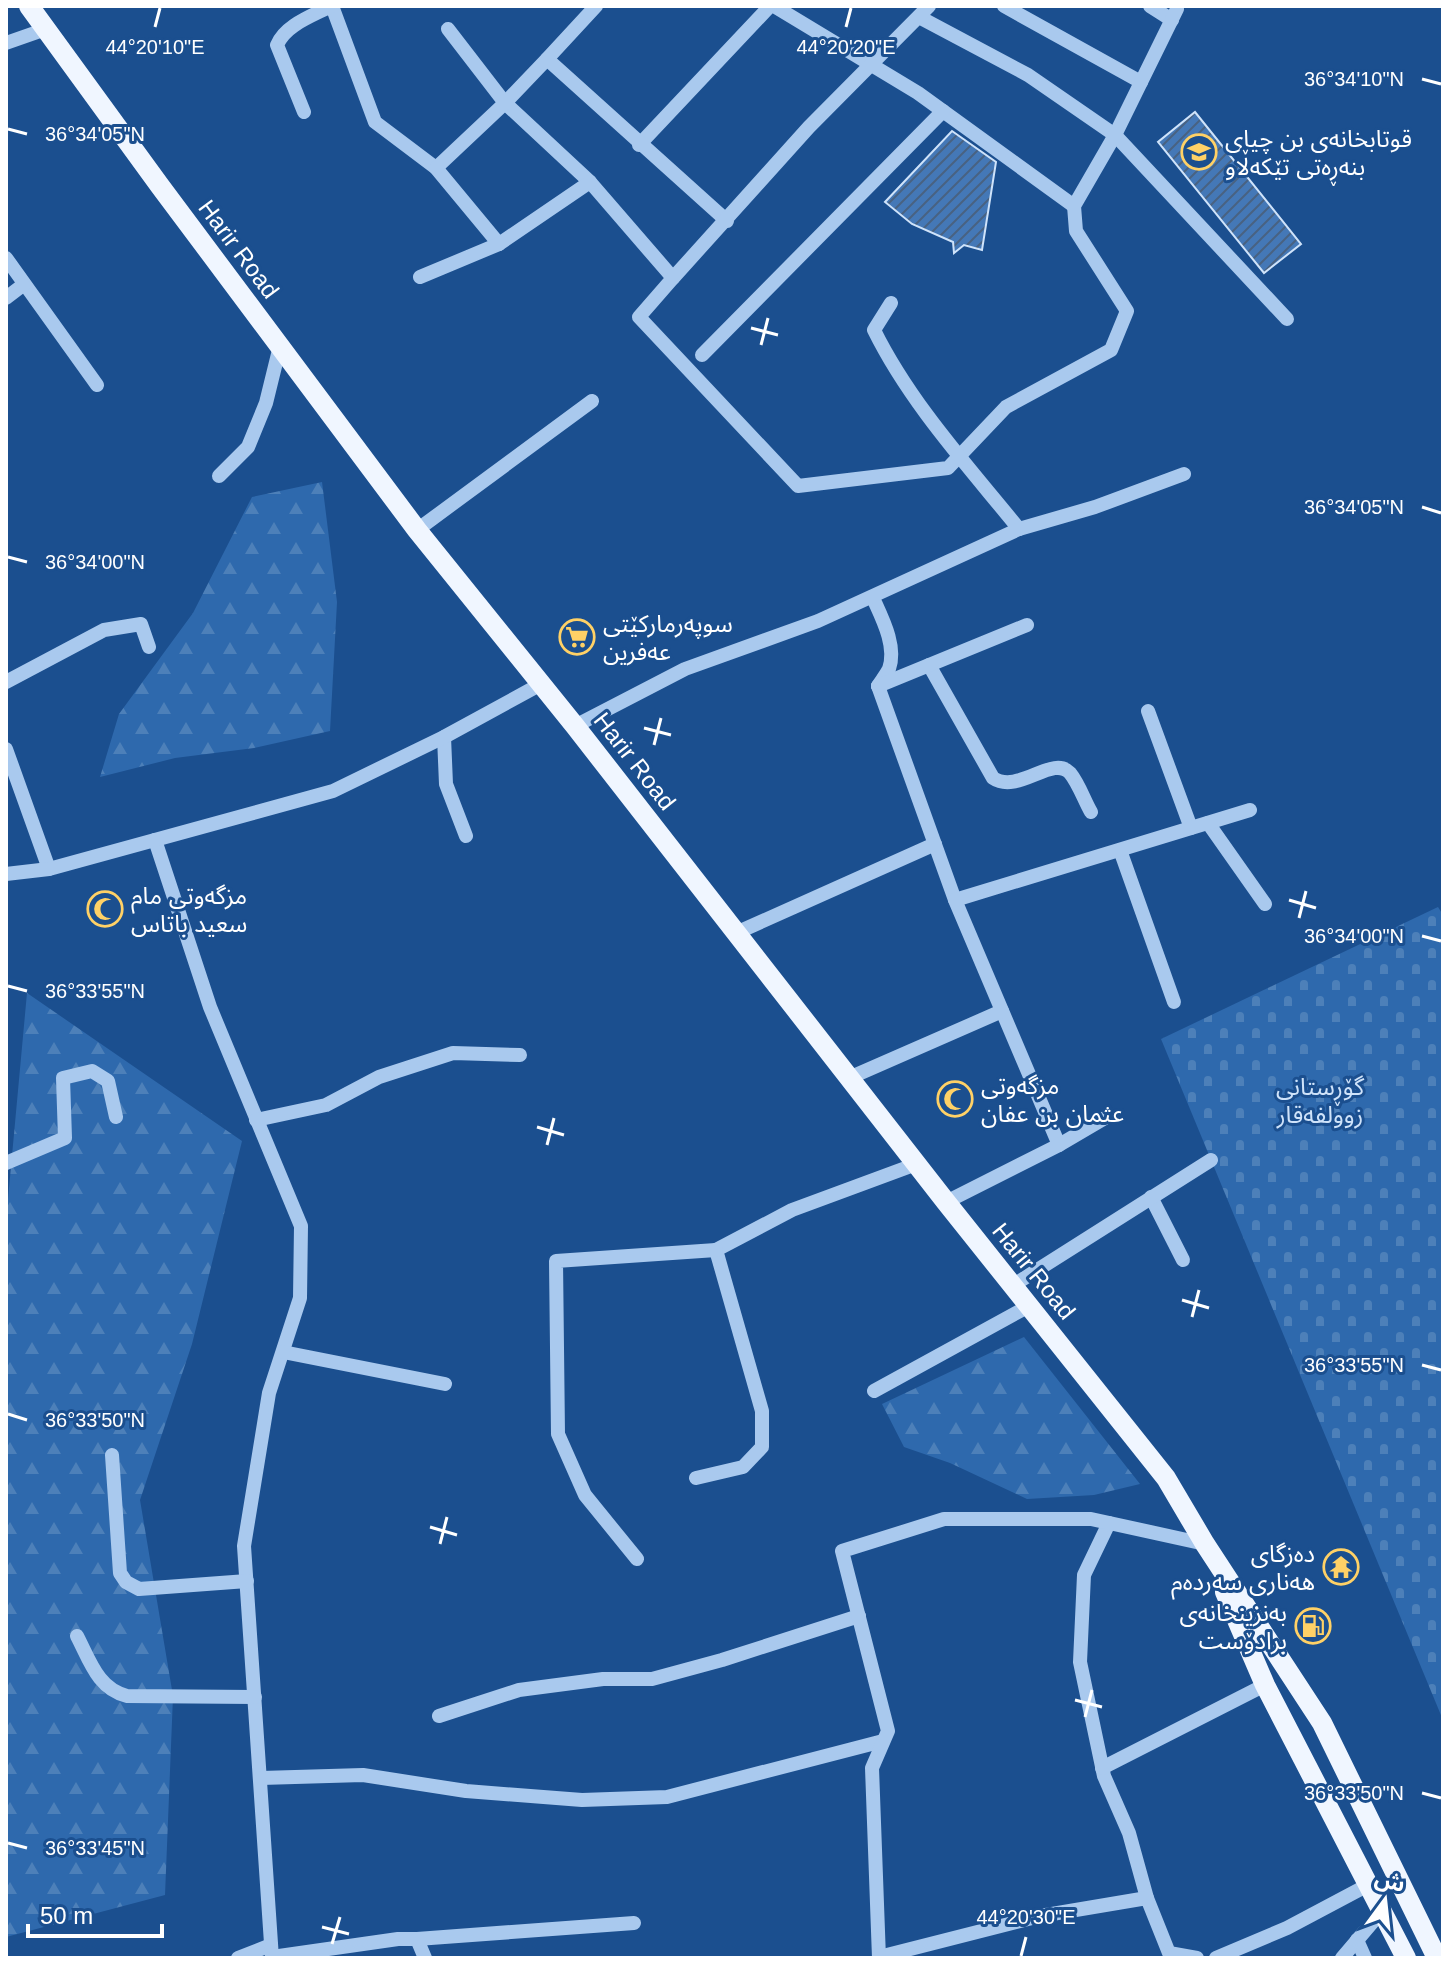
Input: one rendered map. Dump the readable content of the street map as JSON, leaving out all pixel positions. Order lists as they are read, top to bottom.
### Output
{
  "streets": {
    "main road": ["Harir Road"]
  },
  "parks": ["گۆڕستانی زوولفەقار"],
  "places": {
    "school or university": ["قوتابخانەی بن چیای بنەڕەتی تێکەڵاو"],
    "supermarket": ["سوپەرمارکێتی عەفرین"],
    "mosque": ["مزگەوتی مام سعید باتاس", "مزگەوتی عثمان بن عفان"],
    "temple": ["دەزگای هەناری سەردەم"],
    "fuel station": ["بەنزینخانەی برادۆست"]
  },
  "scale_bar": "50 m",
  "north": "top",
  "coordinates": [
    "44°20'10\"E",
    "44°20'20\"E",
    "36°34'10\"N",
    "36°34'05\"N",
    "36°34'00\"N",
    "36°33'55\"N",
    "36°33'50\"N",
    "36°33'45\"N",
    "44°20'30\"E"
  ]
}
